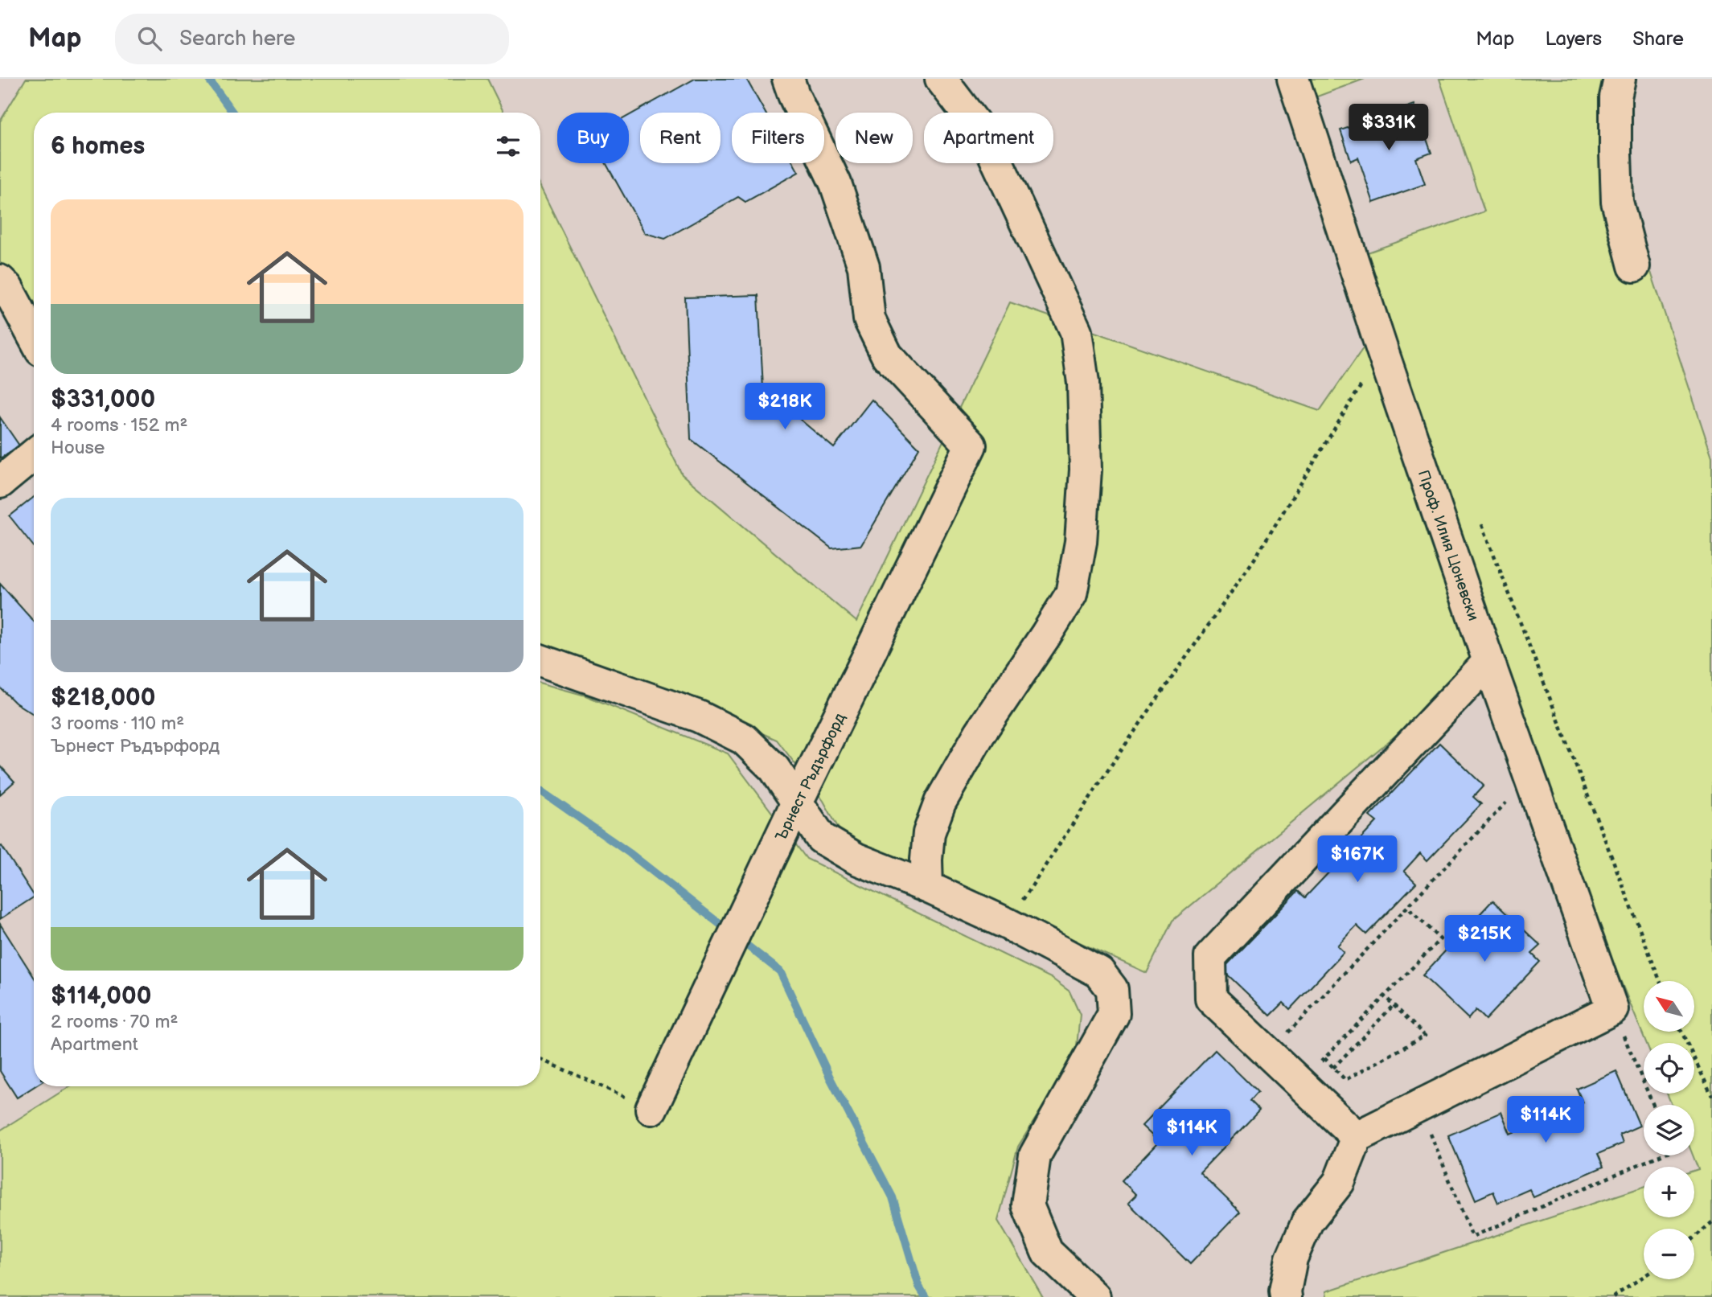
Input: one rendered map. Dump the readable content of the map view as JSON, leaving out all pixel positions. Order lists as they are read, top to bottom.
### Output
{
  "streets": {
    "street": ["Проф. Илия Цоневски", "Ърнест Ръдърфорд"]
  },
  "north": "top left",
  "page": {
    "header": "Map",
    "search": "Search here",
    "nav": ["Map", "Layers", "Share"],
    "price": [
      "$331K",
      "$218K",
      "$167K",
      "$215K",
      "$114K",
      "$114K"
    ],
    "chip": [
      "Buy",
      "Rent",
      "Filters",
      "New",
      "Apartment"
    ],
    "heading": "6 homes",
    "list": [
      {
        "name": "$331,000",
        "note": "4 rooms · 152 m² · House"
      },
      {
        "name": "$218,000",
        "note": "3 rooms · 110 m² · Ърнест Ръдърфорд"
      },
      {
        "name": "$114,000",
        "note": "2 rooms · 70 m² · Apartment"
      }
    ],
    "map_buttons": ["+", "−"]
  }
}
